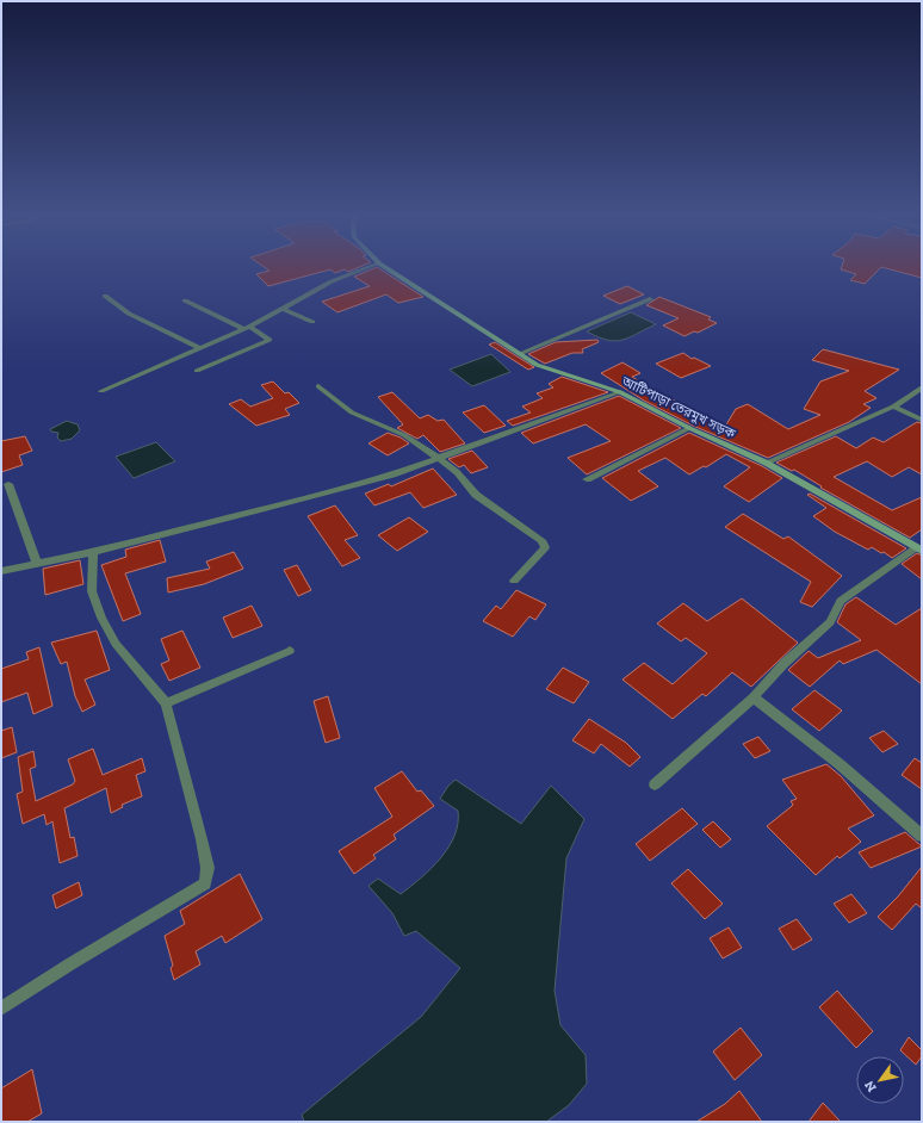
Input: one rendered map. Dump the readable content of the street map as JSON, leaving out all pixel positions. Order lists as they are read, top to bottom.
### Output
{
  "streets": {
    "main road": ["আটিপাড়া তেরমুখ সড়ক"]
  },
  "north": "bottom left"
}
